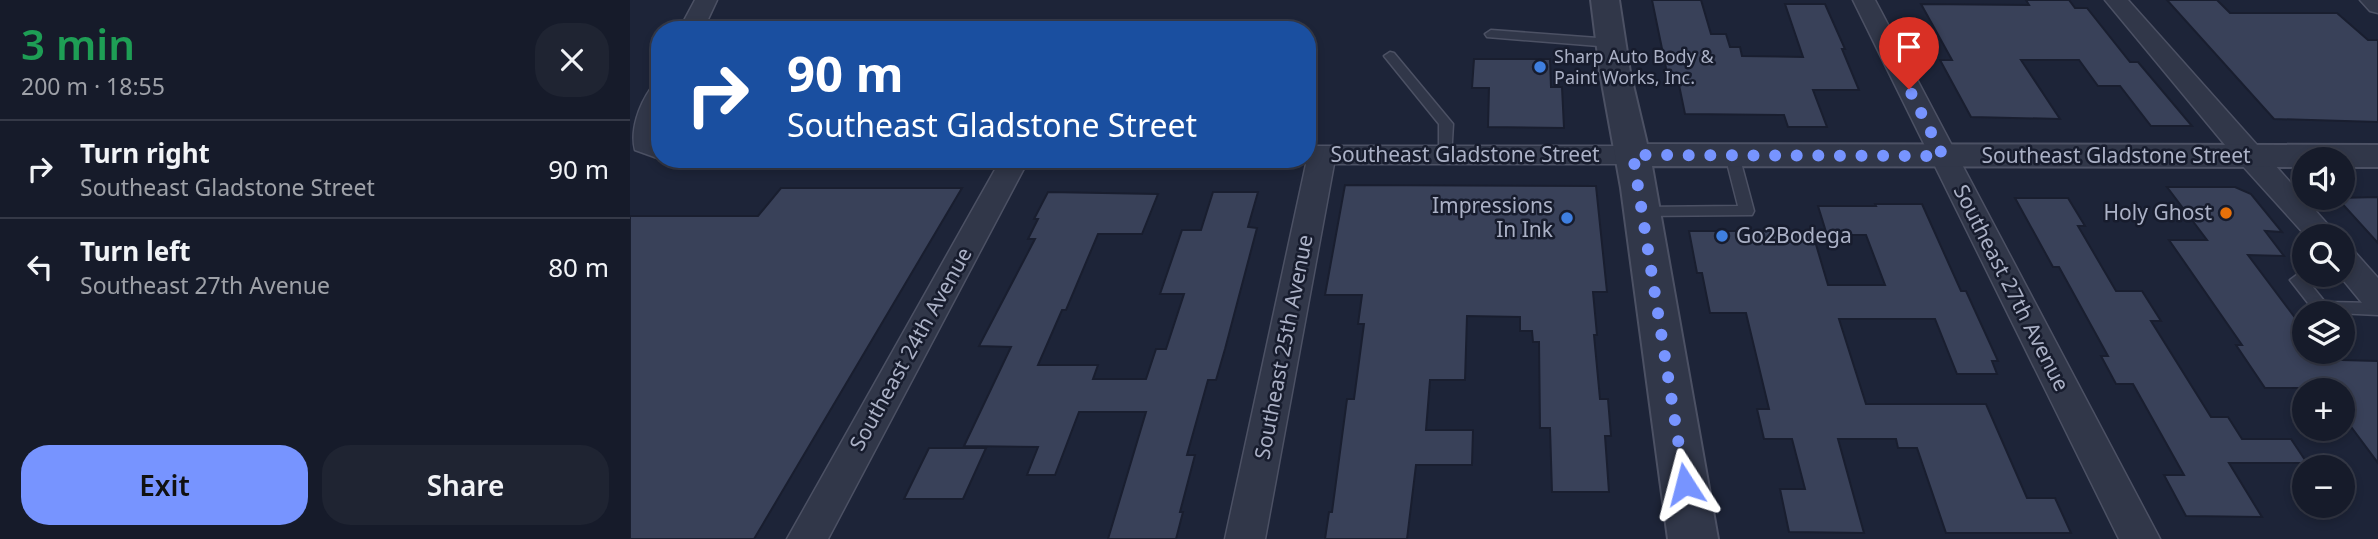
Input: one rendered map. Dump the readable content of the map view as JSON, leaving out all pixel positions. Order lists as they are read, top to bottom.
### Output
{
  "streets": {
    "street": [
      "Southeast Gladstone Street",
      "Southeast 27th Avenue",
      "Southeast 25th Avenue",
      "Southeast 24th Avenue"
    ]
  },
  "crossings": [
    ["Southeast Gladstone Street", "Southeast 27th Avenue"]
  ],
  "places": [
    "Sharp Auto Body & Paint Works, Inc.",
    "Holy Ghost",
    "Impressions In Ink",
    "Go2Bodega"
  ],
  "page": {
    "heading": ["3 min", "200 m · 18:55"],
    "turn": ["90 m", "Southeast Gladstone Street"],
    "list": [
      {
        "name": "Turn right",
        "note": "Southeast Gladstone Street",
        "value": "90 m"
      },
      {
        "name": "Turn left",
        "note": "Southeast 27th Avenue",
        "value": "80 m"
      }
    ],
    "map_buttons": ["+", "−"],
    "buttons": ["Exit", "Share"]
  }
}
